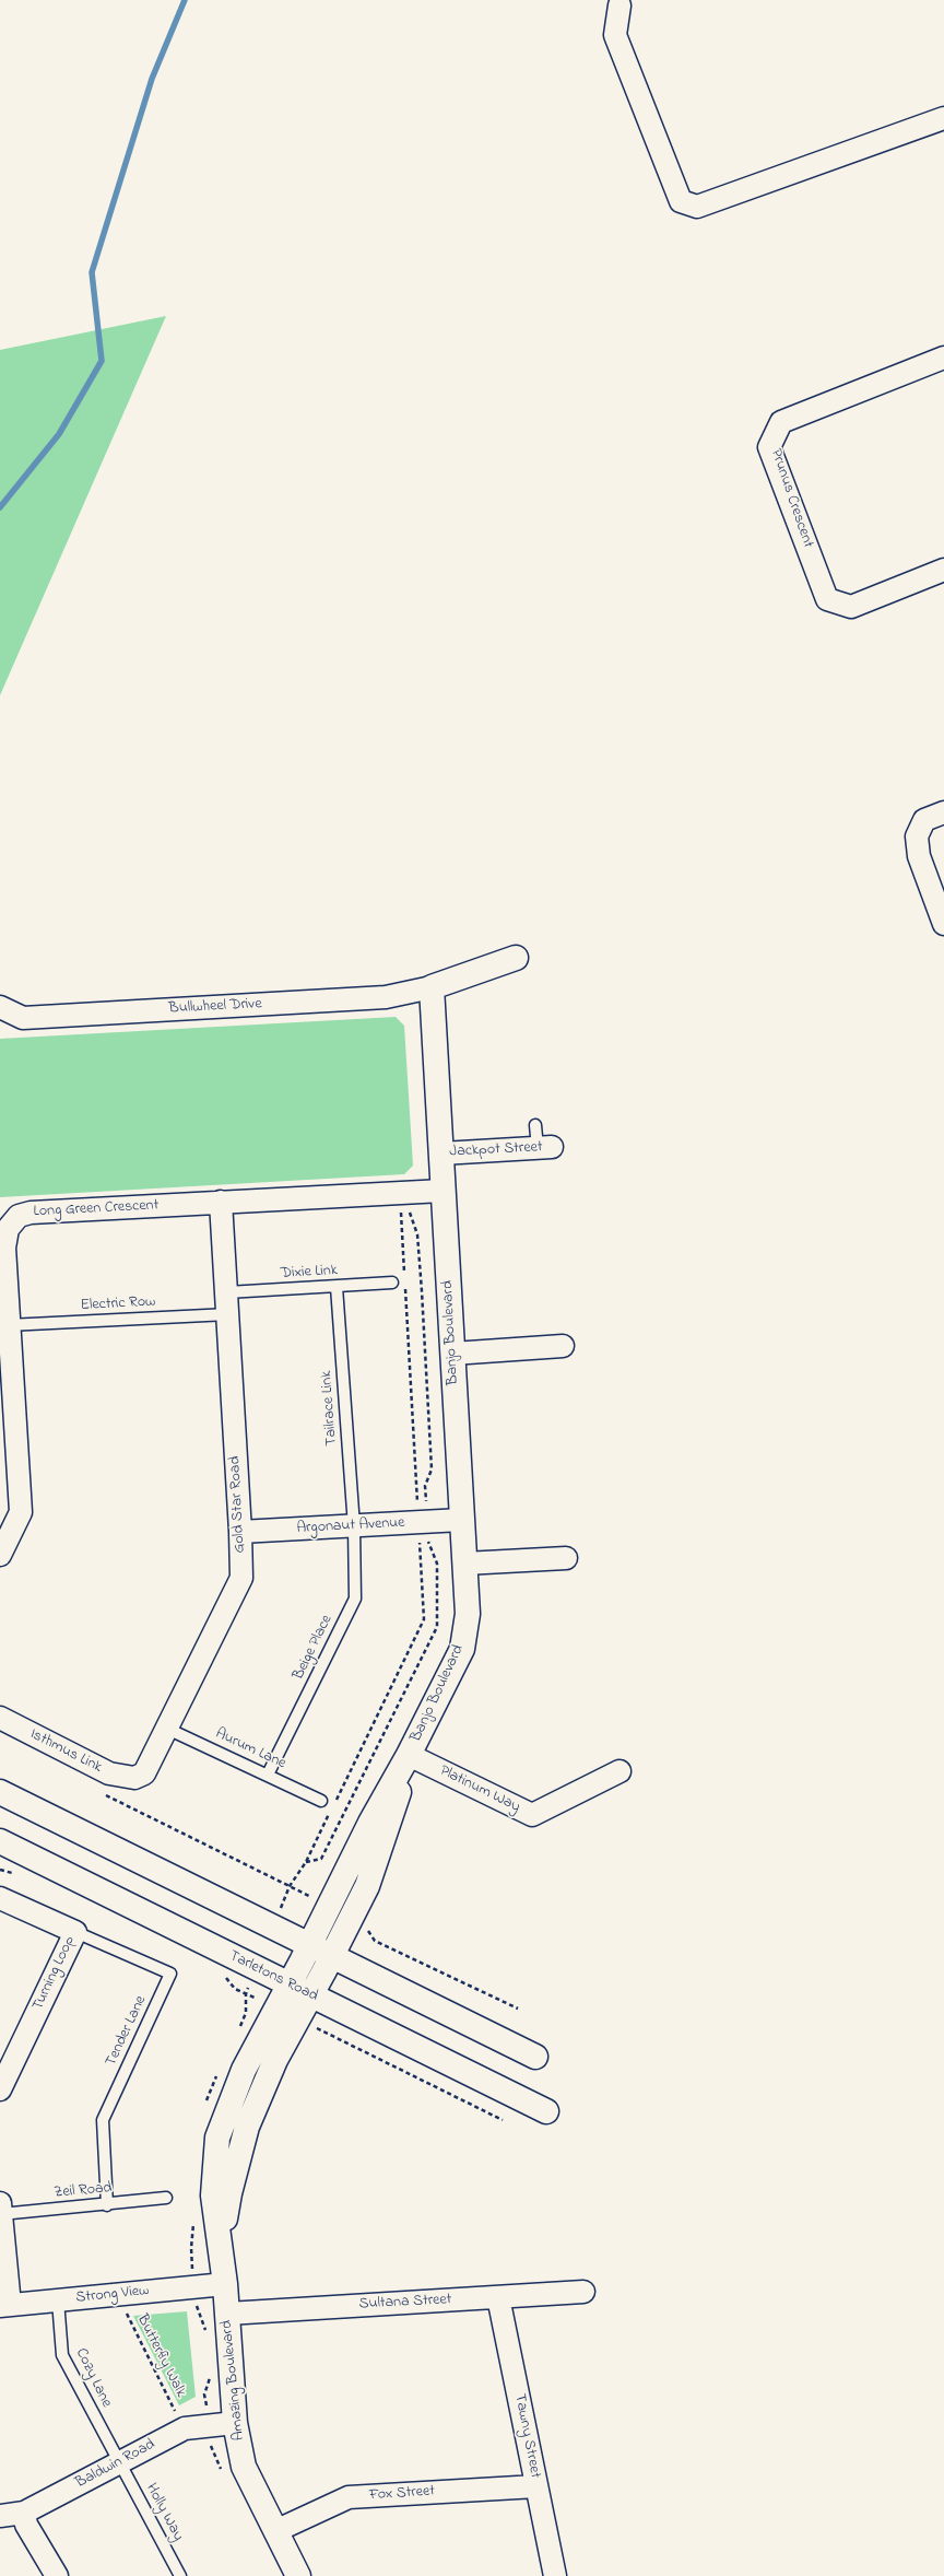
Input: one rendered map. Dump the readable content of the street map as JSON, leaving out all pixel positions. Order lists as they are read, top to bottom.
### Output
{
  "streets": {
    "street": [
      "Prunus Crescent",
      "Bullwheel Drive",
      "Jackpot Street",
      "Long Green Crescent",
      "Banjo Boulevard",
      "Gold Star Road",
      "Argonaut Avenue",
      "Isthmus Link",
      "Platinum Way",
      "Turning Loop",
      "Tarletons Road",
      "Strong View",
      "Sultana Street",
      "Amazing Boulevard",
      "Tawny Street",
      "Baldwin Road",
      "Fox Street"
    ],
    "lane": [
      "Dixie Link",
      "Electric Row",
      "Tailrace Link",
      "Beige Place",
      "Aurum Lane",
      "Tender Lane",
      "Zeil Road",
      "Cozy Lane",
      "Holly Way"
    ],
    "path": ["Butterfly Walk"]
  },
  "crossings": [
    ["Bullwheel Drive", "Banjo Boulevard"],
    ["Jackpot Street", "Banjo Boulevard"],
    ["Long Green Crescent", "Electric Row"],
    ["Long Green Crescent", "Banjo Boulevard"],
    ["Long Green Crescent", "Gold Star Road"],
    ["Dixie Link", "Tailrace Link"],
    ["Dixie Link", "Gold Star Road"],
    ["Electric Row", "Gold Star Road"],
    ["Banjo Boulevard", "Argonaut Avenue"],
    ["Banjo Boulevard", "Platinum Way"],
    ["Banjo Boulevard", "Amazing Boulevard"],
    ["Tailrace Link", "Argonaut Avenue"],
    ["Tailrace Link", "Beige Place"],
    ["Gold Star Road", "Argonaut Avenue"],
    ["Gold Star Road", "Aurum Lane"],
    ["Gold Star Road", "Isthmus Link"],
    ["Argonaut Avenue", "Beige Place"],
    ["Beige Place", "Aurum Lane"],
    ["Turning Loop", "Tender Lane"],
    ["Tarletons Road", "Amazing Boulevard"],
    ["Tender Lane", "Zeil Road"],
    ["Strong View", "Butterfly Walk"],
    ["Strong View", "Cozy Lane"],
    ["Strong View", "Amazing Boulevard"],
    ["Sultana Street", "Amazing Boulevard"],
    ["Sultana Street", "Tawny Street"],
    ["Butterfly Walk", "Baldwin Road"],
    ["Cozy Lane", "Baldwin Road"],
    ["Cozy Lane", "Holly Way"],
    ["Amazing Boulevard", "Baldwin Road"],
    ["Amazing Boulevard", "Fox Street"],
    ["Tawny Street", "Fox Street"],
    ["Baldwin Road", "Holly Way"]
  ]
}
